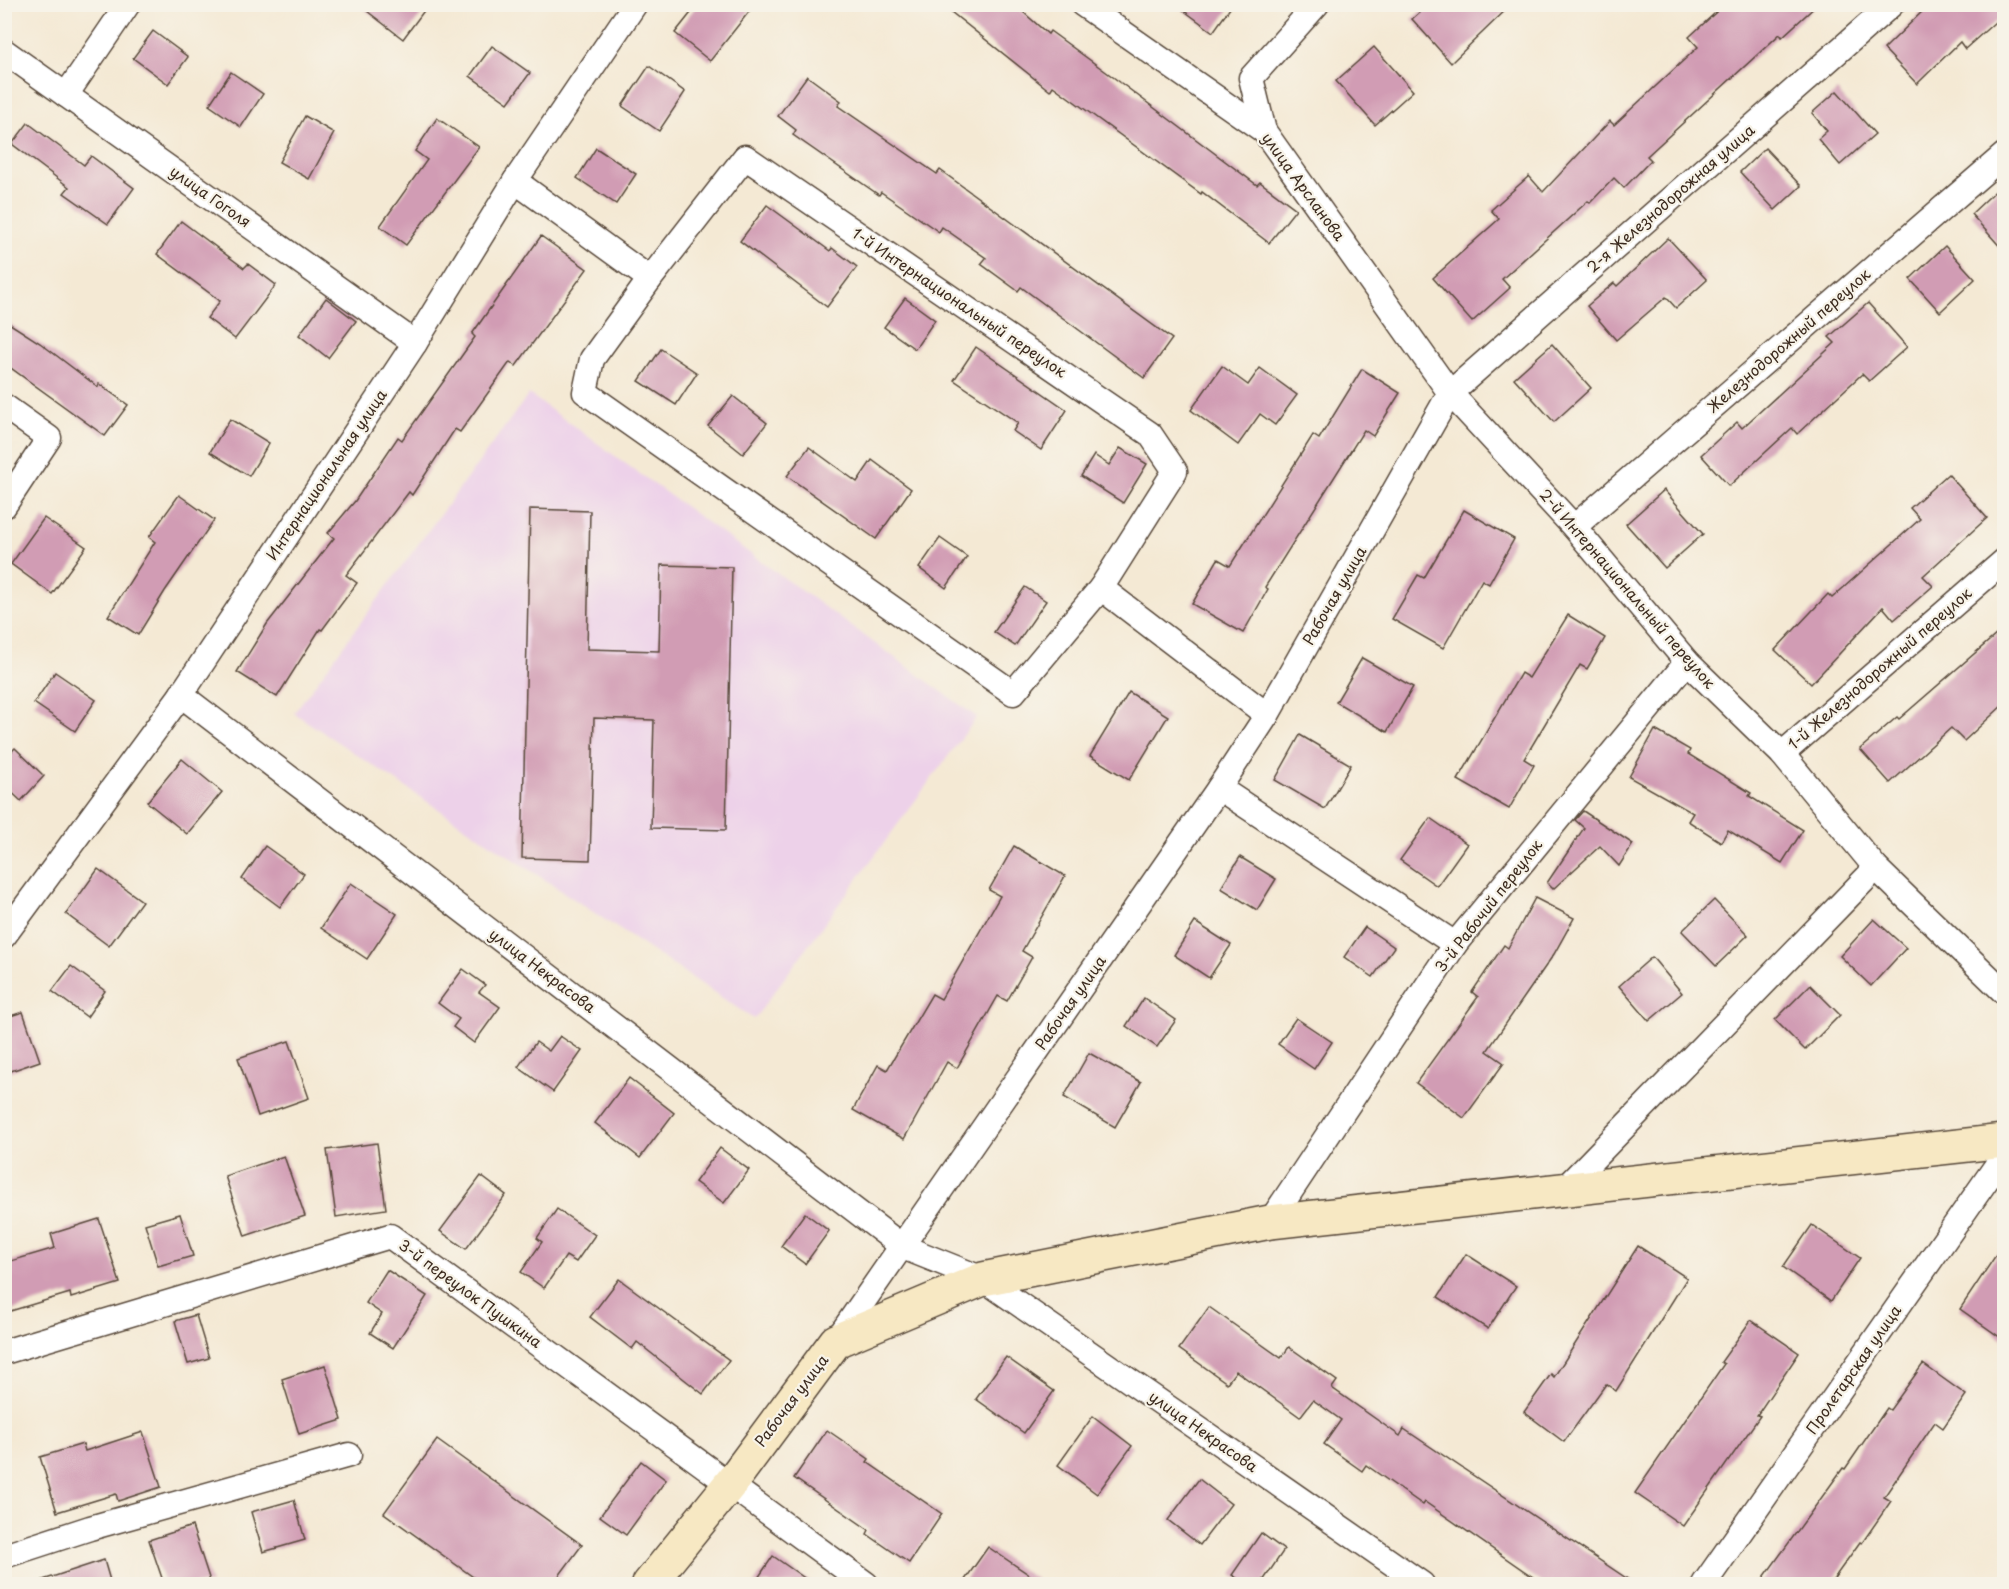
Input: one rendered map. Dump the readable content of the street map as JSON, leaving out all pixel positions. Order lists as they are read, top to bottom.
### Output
{
  "streets": {
    "street": [
      "улица Арсланова",
      "улица Гоголя",
      "2-я Железнодорожная улица",
      "1-й Интернациональный переулок",
      "Железнодорожный переулок",
      "Интернациональная улица",
      "2-й Интернациональный переулок",
      "Рабочая улица",
      "1-й Железнодорожный переулок",
      "3-й Рабочий переулок",
      "улица Некрасова",
      "3-й переулок Пушкина",
      "Пролетарская улица"
    ]
  },
  "crossings": [
    ["улица Арсланова", "2-я Железнодорожная улица"],
    ["улица Арсланова", "2-й Интернациональный переулок"],
    ["улица Арсланова", "Рабочая улица"],
    ["улица Гоголя", "Интернациональная улица"],
    ["2-я Железнодорожная улица", "2-й Интернациональный переулок"],
    ["2-я Железнодорожная улица", "Рабочая улица"],
    ["Железнодорожный переулок", "2-й Интернациональный переулок"],
    ["Интернациональная улица", "улица Некрасова"],
    ["2-й Интернациональный переулок", "Рабочая улица"],
    ["2-й Интернациональный переулок", "1-й Железнодорожный переулок"],
    ["2-й Интернациональный переулок", "3-й Рабочий переулок"],
    ["Рабочая улица", "улица Некрасова"],
    ["Рабочая улица", "3-й переулок Пушкина"]
  ]
}
